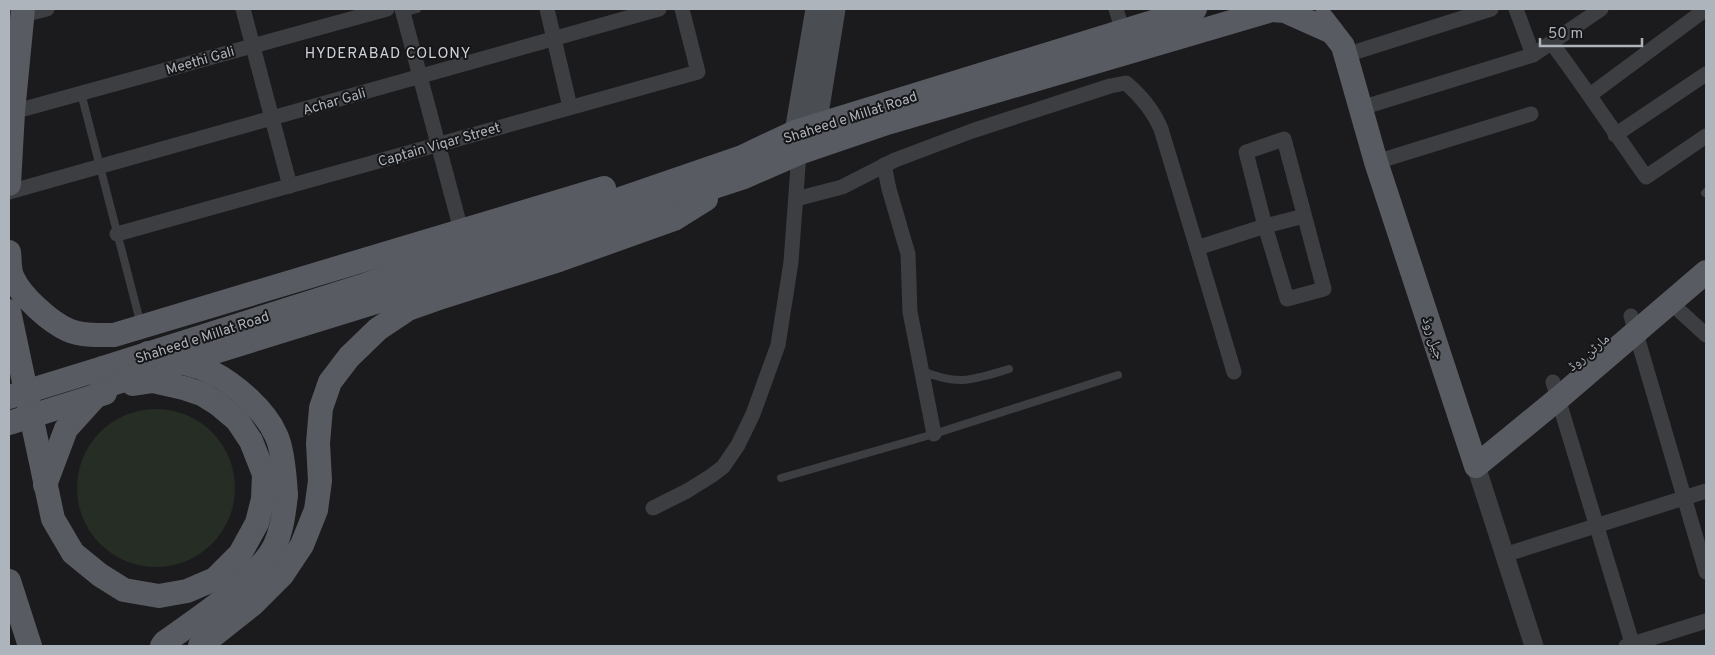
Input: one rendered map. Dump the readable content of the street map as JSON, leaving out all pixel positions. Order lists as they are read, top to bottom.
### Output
{
  "streets": {
    "main road": ["Shaheed e Millat Road", "جیل روڈ", "مارٹن روڈ"],
    "street": ["Meethi Gali", "Achar Gali", "Captain Viqar Street"]
  },
  "crossings": [
    ["Shaheed e Millat Road", "جیل روڈ"],
    ["جیل روڈ", "مارٹن روڈ"]
  ],
  "districts": ["HYDERABAD COLONY"],
  "scale_bar": "50 m"
}
